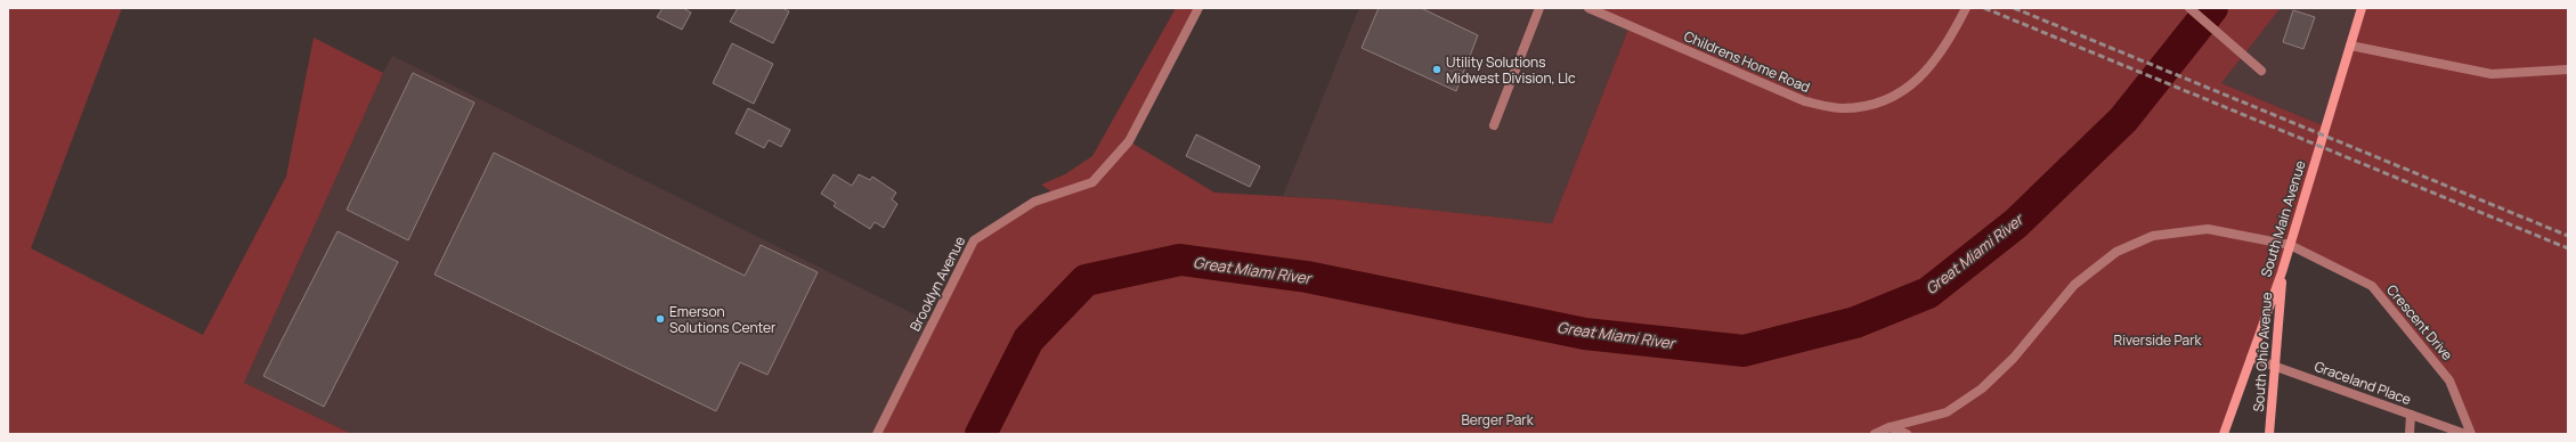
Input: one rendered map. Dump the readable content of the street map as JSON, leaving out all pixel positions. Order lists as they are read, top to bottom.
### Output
{
  "streets": {
    "main road": ["South Main Avenue", "South Ohio Avenue"],
    "street": [
      "Childrens Home Road",
      "Brooklyn Avenue",
      "Crescent Drive",
      "Graceland Place"
    ]
  },
  "crossings": [
    ["South Main Avenue", "Crescent Drive"],
    ["South Main Avenue", "South Ohio Avenue"],
    ["South Main Avenue", "Graceland Place"],
    ["South Ohio Avenue", "Graceland Place"]
  ],
  "water": ["Great Miami River"],
  "parks": ["Riverside Park", "Berger Park"],
  "places": ["Utility Solutions Midwest Division, Llc", "Emerson Solutions Center"]
}
